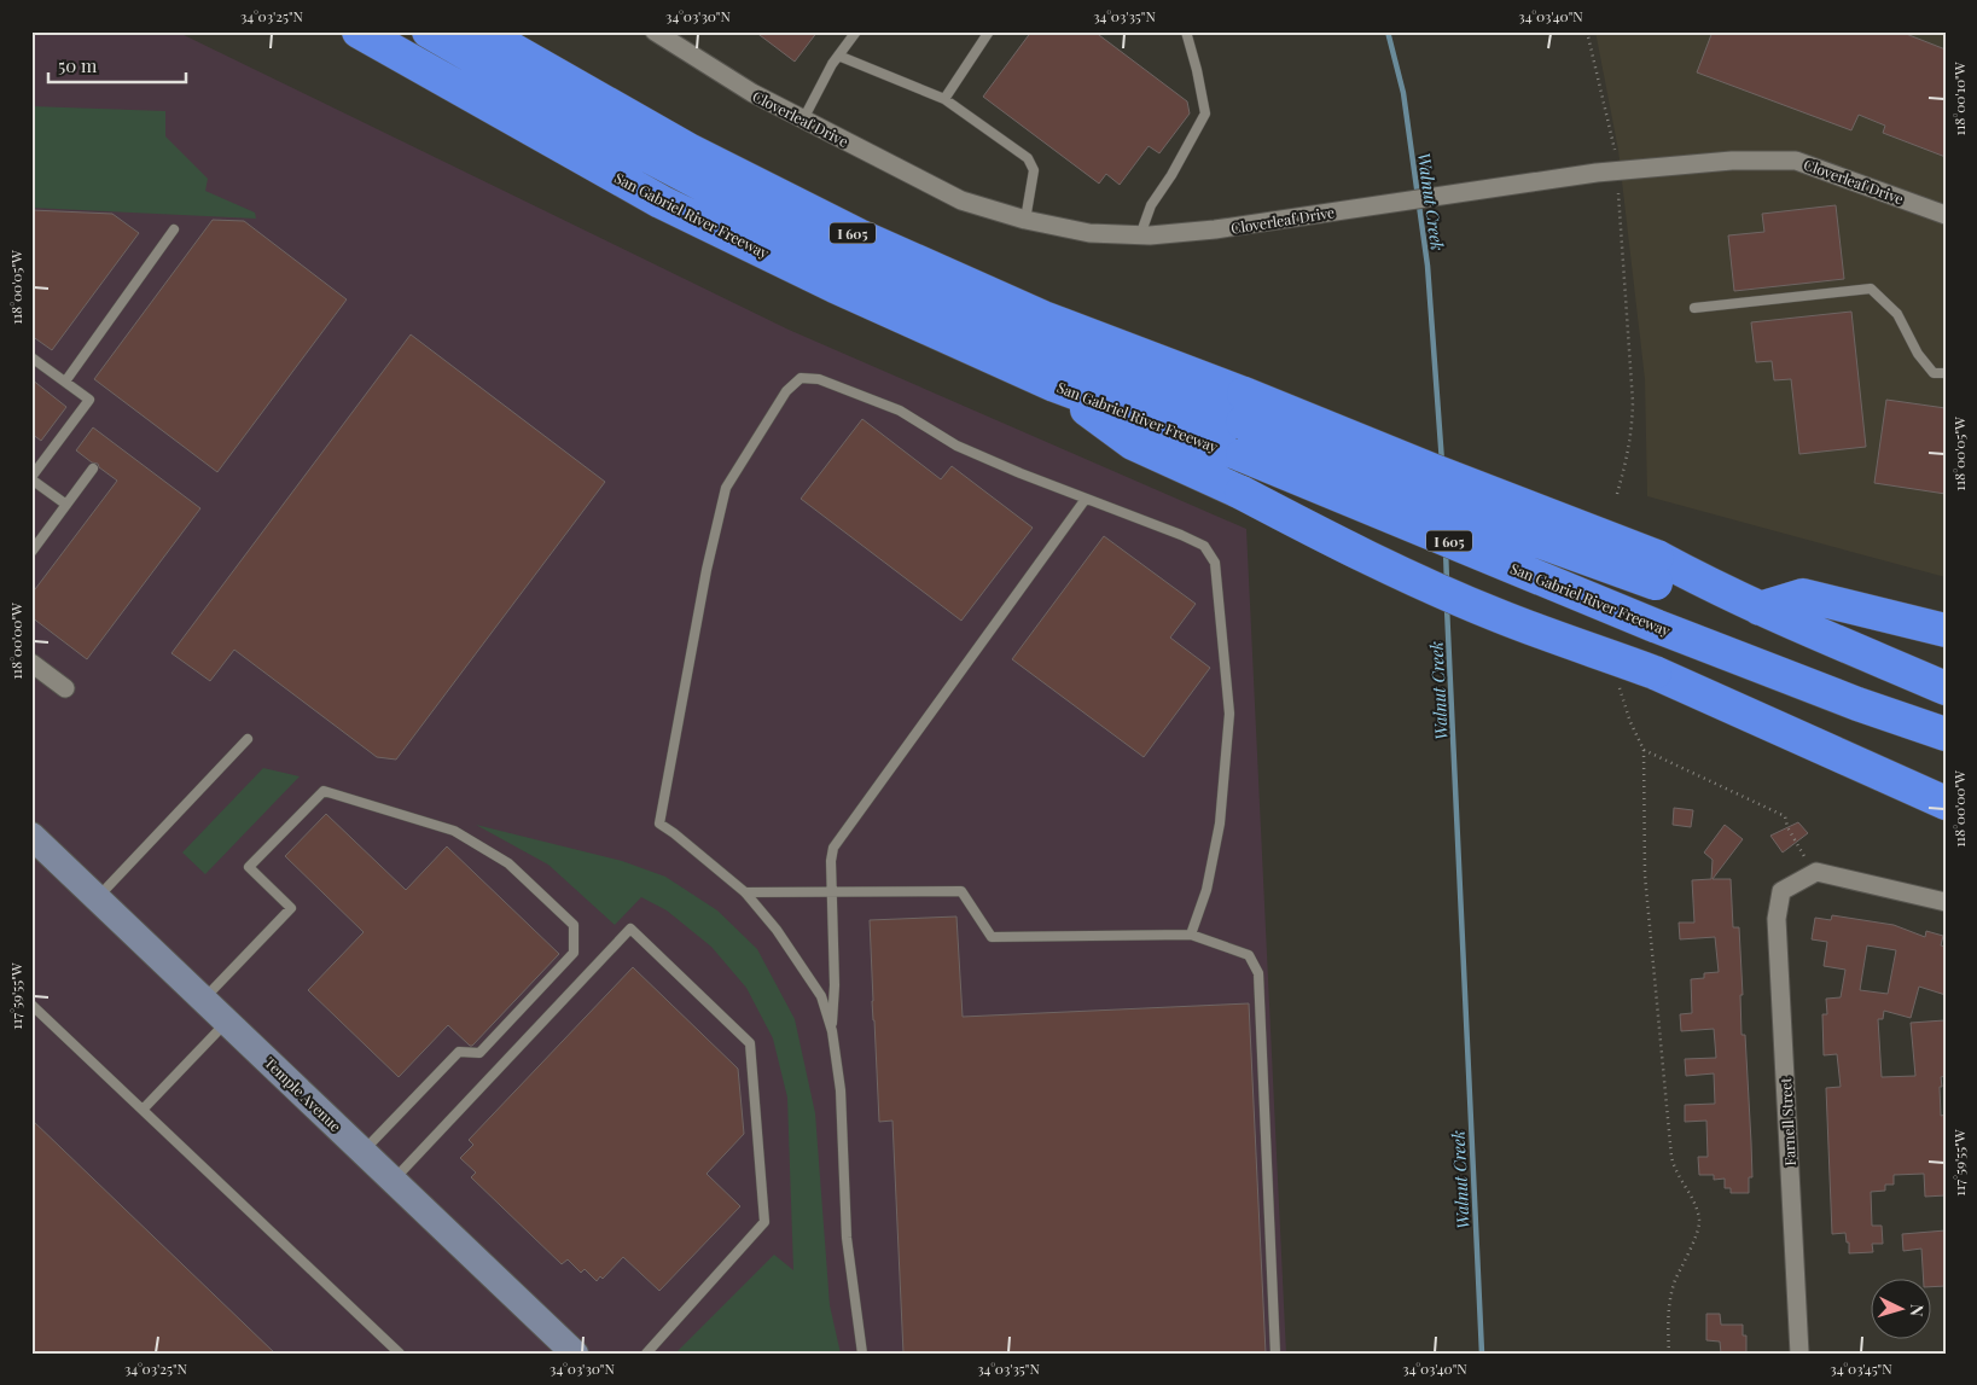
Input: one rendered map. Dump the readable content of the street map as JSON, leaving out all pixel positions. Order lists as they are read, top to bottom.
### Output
{
  "streets": {
    "highway": ["San Gabriel River Freeway", "I 605"],
    "main road": ["Temple Avenue"],
    "street": ["Cloverleaf Drive", "Farnell Street"]
  },
  "water": ["Walnut Creek"],
  "scale_bar": "50 m",
  "north": "right",
  "coordinates": [
    "34°03'25\"N",
    "34°03'30\"N",
    "34°03'35\"N",
    "34°03'40\"N",
    "118°00'10\"W",
    "118°00'05\"W",
    "118°00'00\"W",
    "117°59'55\"W",
    "34°03'45\"N"
  ]
}
